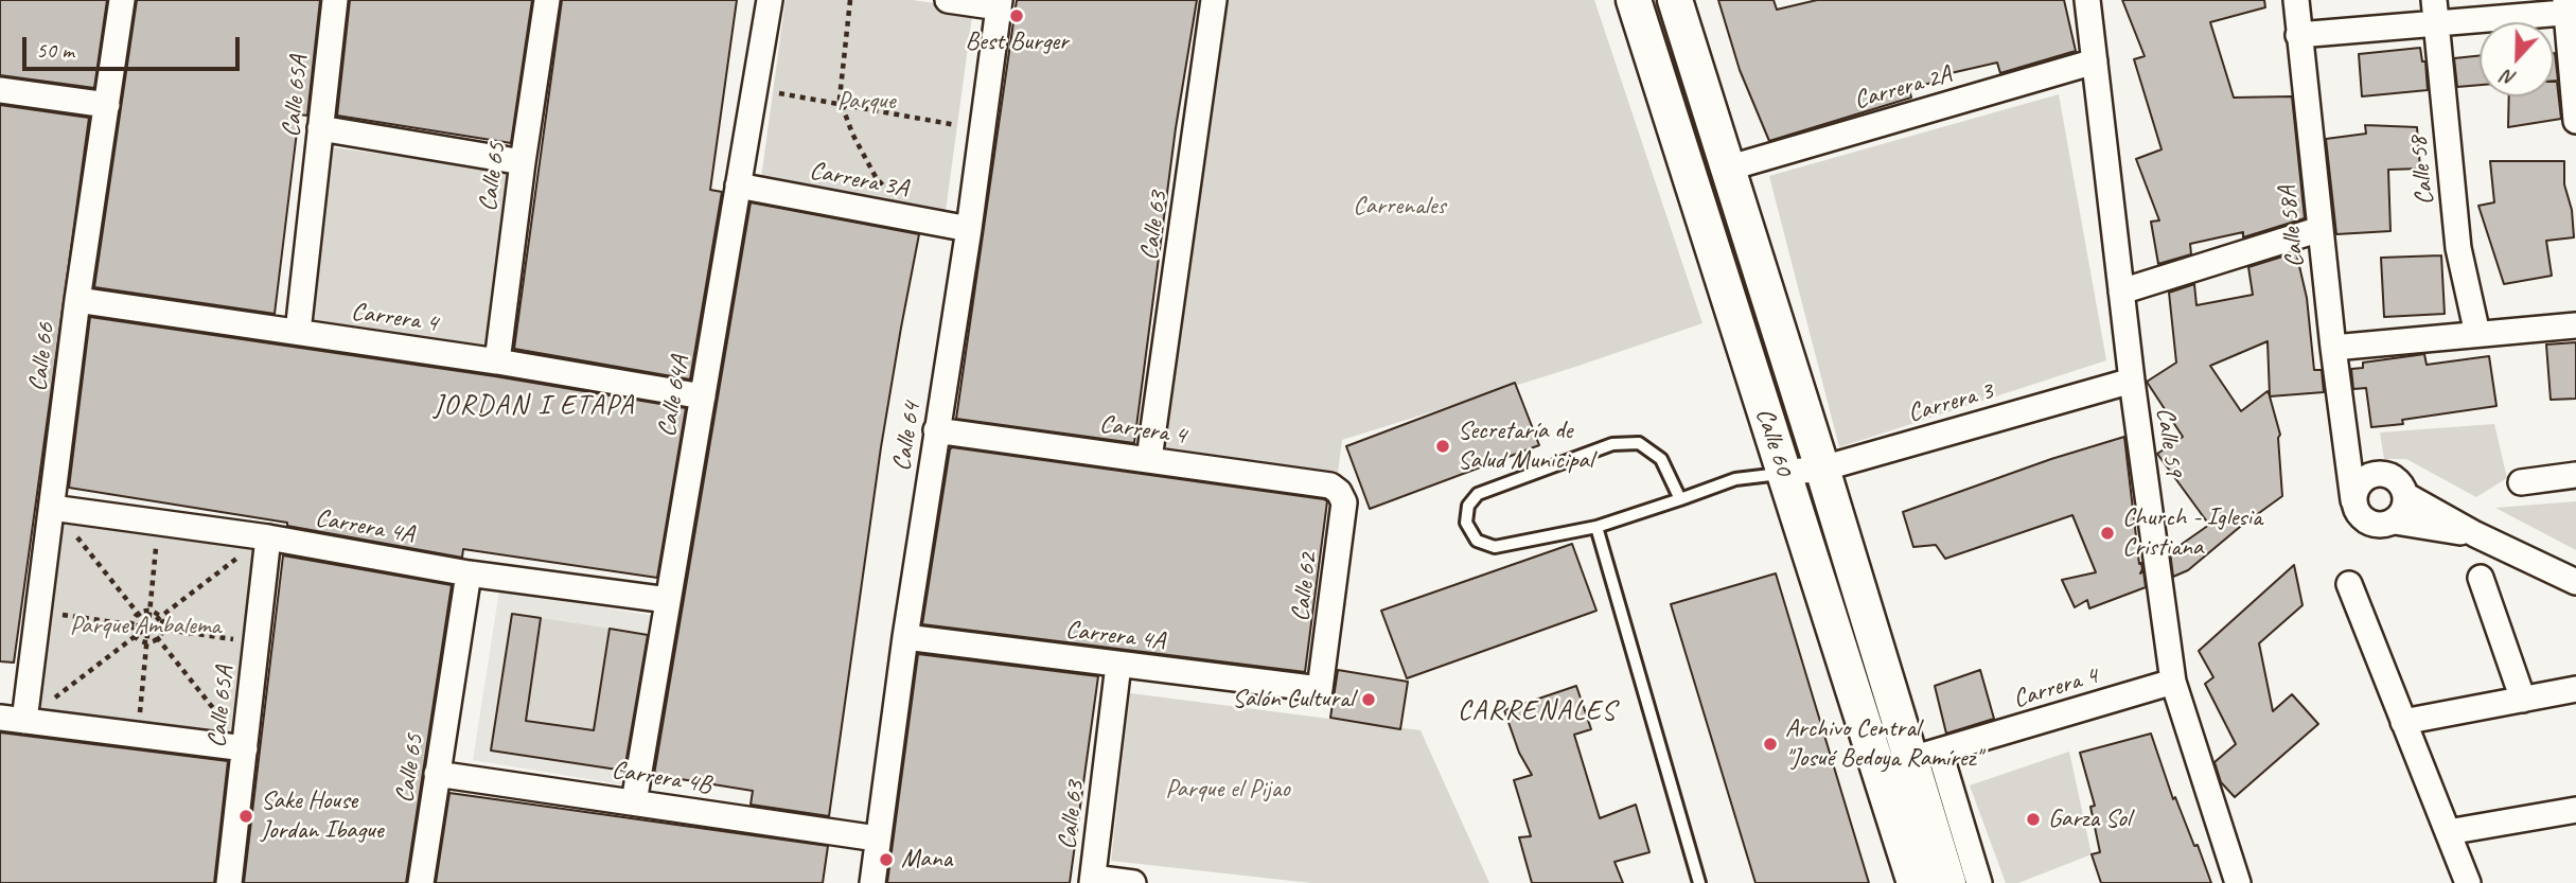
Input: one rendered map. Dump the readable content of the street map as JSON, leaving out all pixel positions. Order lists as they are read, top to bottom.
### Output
{
  "streets": {
    "main road": ["Calle 60"],
    "street": [
      "Carrera 2A",
      "Calle 65A",
      "Calle 58",
      "Calle 65",
      "Carrera 3A",
      "Calle 63",
      "Calle 58A",
      "Carrera 4",
      "Calle 66",
      "Calle 64A",
      "Carrera 3",
      "Calle 64",
      "Calle 59",
      "Carrera 4A",
      "Calle 62",
      "Carrera 4B"
    ]
  },
  "crossings": [
    ["Carrera 2A", "Calle 60"],
    ["Carrera 2A", "Calle 59"],
    ["Calle 65A", "Carrera 4"],
    ["Calle 65A", "Carrera 4A"],
    ["Calle 65", "Carrera 4"],
    ["Calle 65", "Carrera 4A"],
    ["Calle 65", "Carrera 4B"],
    ["Carrera 3A", "Calle 64A"],
    ["Carrera 3A", "Calle 64"],
    ["Calle 63", "Carrera 4"],
    ["Calle 63", "Carrera 4A"],
    ["Carrera 4", "Calle 66"],
    ["Carrera 4", "Calle 64A"],
    ["Carrera 4", "Calle 64"],
    ["Carrera 4", "Calle 60"],
    ["Carrera 4", "Calle 59"],
    ["Carrera 4", "Calle 62"],
    ["Calle 66", "Carrera 4A"],
    ["Calle 64A", "Carrera 4A"],
    ["Calle 64A", "Carrera 4B"],
    ["Carrera 3", "Calle 60"],
    ["Carrera 3", "Calle 59"],
    ["Calle 64", "Carrera 4A"],
    ["Calle 64", "Carrera 4B"],
    ["Carrera 4A", "Calle 62"]
  ],
  "districts": ["JORDAN I ETAPA", "CARRENALES"],
  "parks": [
    "Parque",
    "Carrenales",
    "Parque Ambalema",
    "Parque el Pijao"
  ],
  "places": [
    "Best Burger",
    "Secretaría de Salud Municipal",
    "Church - Iglesia Cristiana",
    "Salón Cultural",
    "Archivo Central \"Josué Bedoya Ramírez\"",
    "Sake House Jordan Ibague",
    "Garza Sol",
    "Mana"
  ],
  "scale_bar": "50 m",
  "north": "bottom"
}
